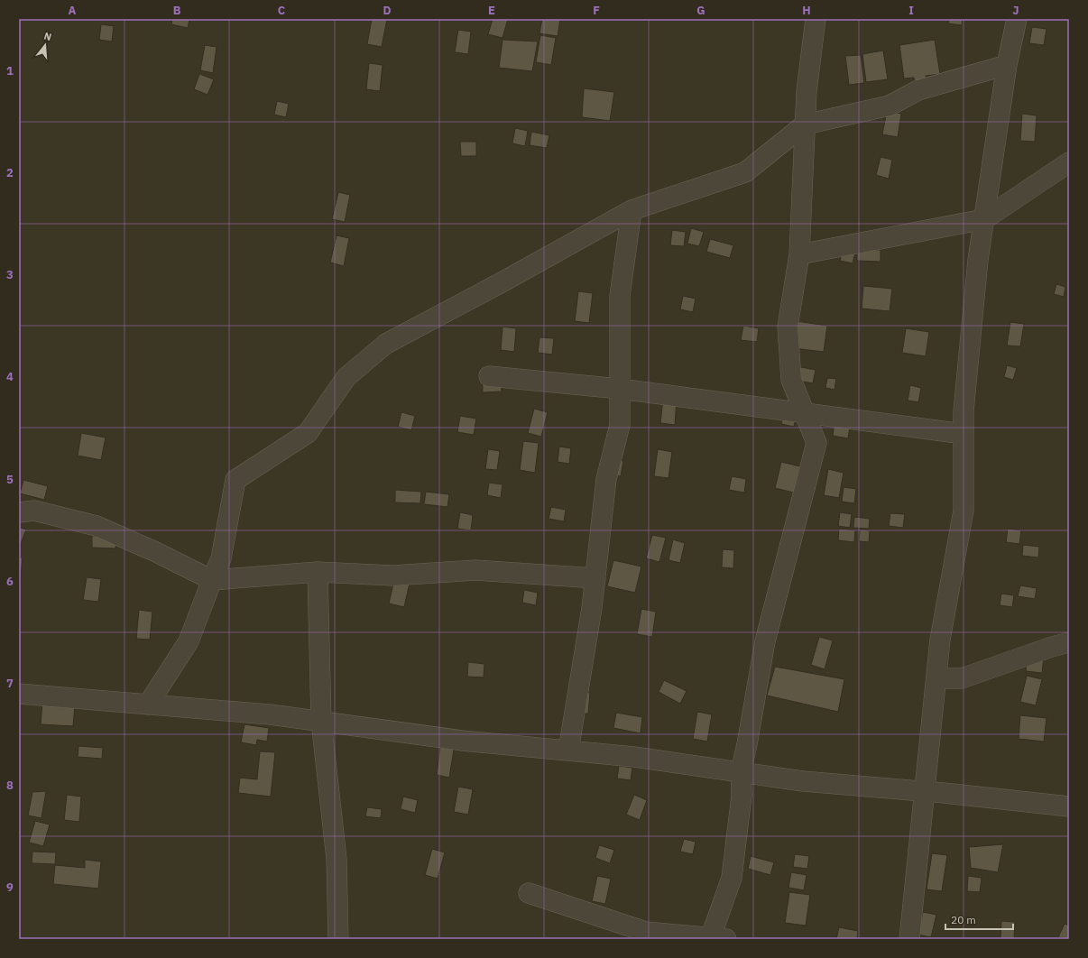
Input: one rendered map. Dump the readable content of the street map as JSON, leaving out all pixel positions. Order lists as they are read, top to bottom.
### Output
{
  "scale_bar": "20 m",
  "north": "top",
  "grid": {
    "columns": [
      "A",
      "B",
      "C",
      "D",
      "E",
      "F",
      "G",
      "H",
      "I",
      "J"
    ],
    "rows": [
      "1",
      "2",
      "3",
      "4",
      "5",
      "6",
      "7",
      "8",
      "9"
    ]
  }
}
